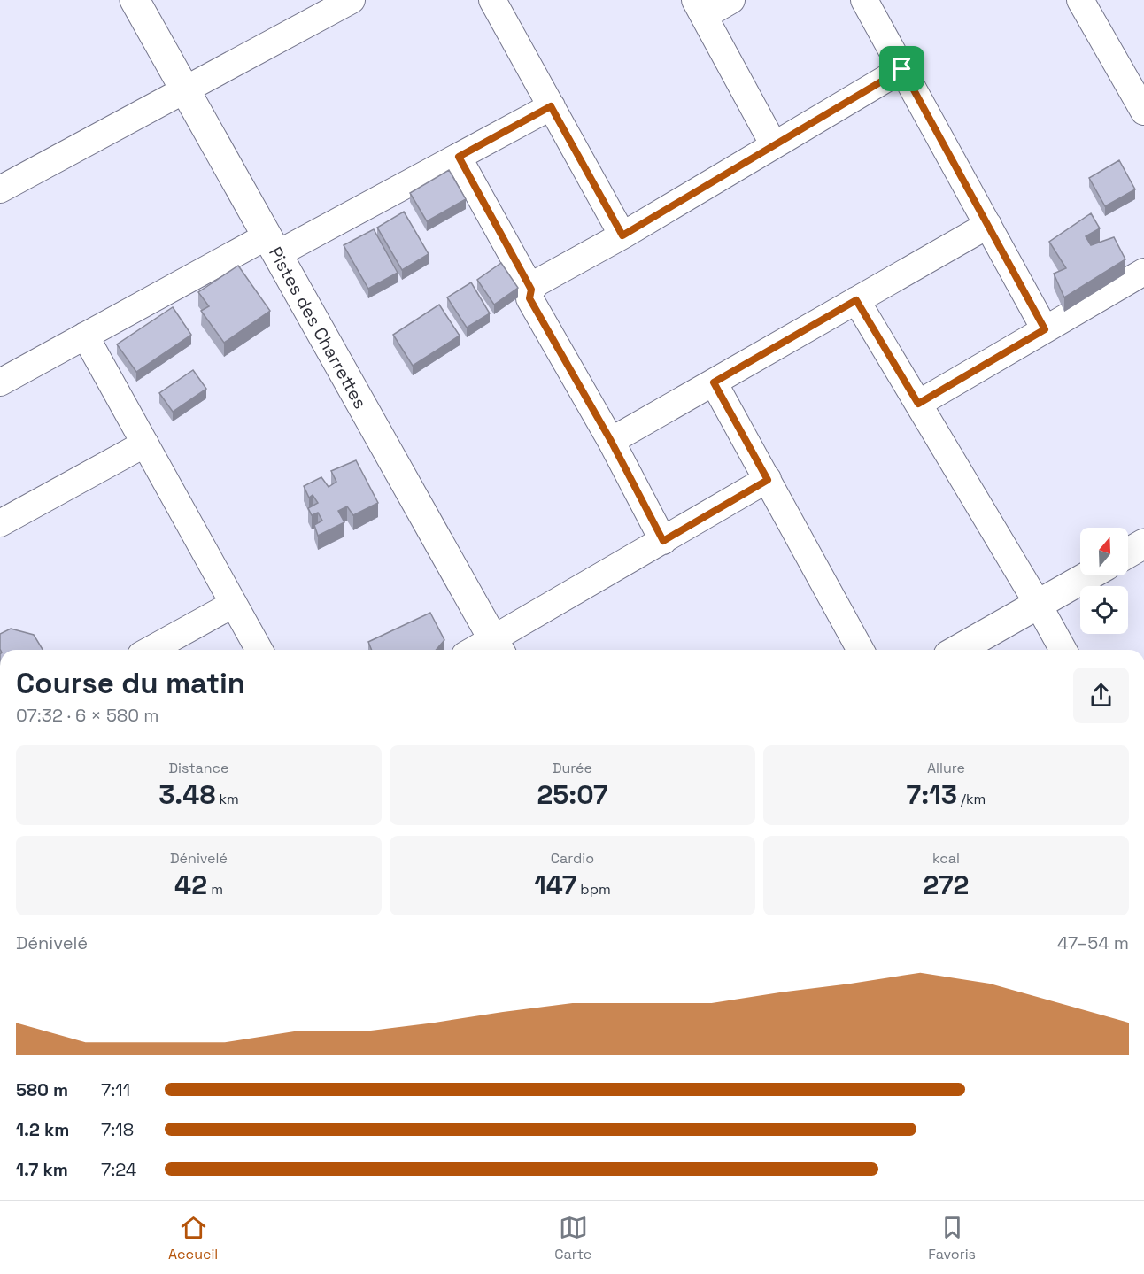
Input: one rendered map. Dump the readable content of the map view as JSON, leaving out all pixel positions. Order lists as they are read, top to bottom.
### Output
{
  "streets": {
    "main road": ["Pistes des Charrettes"]
  },
  "north": "top",
  "page": {
    "heading": ["Course du matin", "07:32 · 6 × 580 m"],
    "stats": [
      ["Distance", "3.48 km"],
      ["Durée", "25:07"],
      ["Allure", "7:13 /km"],
      ["Dénivelé", "42 m"],
      ["Cardio", "147 bpm"],
      ["kcal", "272"]
    ],
    "chart": ["Dénivelé", "47–54 m"],
    "list": [
      {
        "name": "580 m",
        "note": "7:11"
      },
      {
        "name": "1.2 km",
        "note": "7:18"
      },
      {
        "name": "1.7 km",
        "note": "7:24"
      }
    ],
    "tabs": ["Accueil", "Carte", "Favoris"]
  }
}
